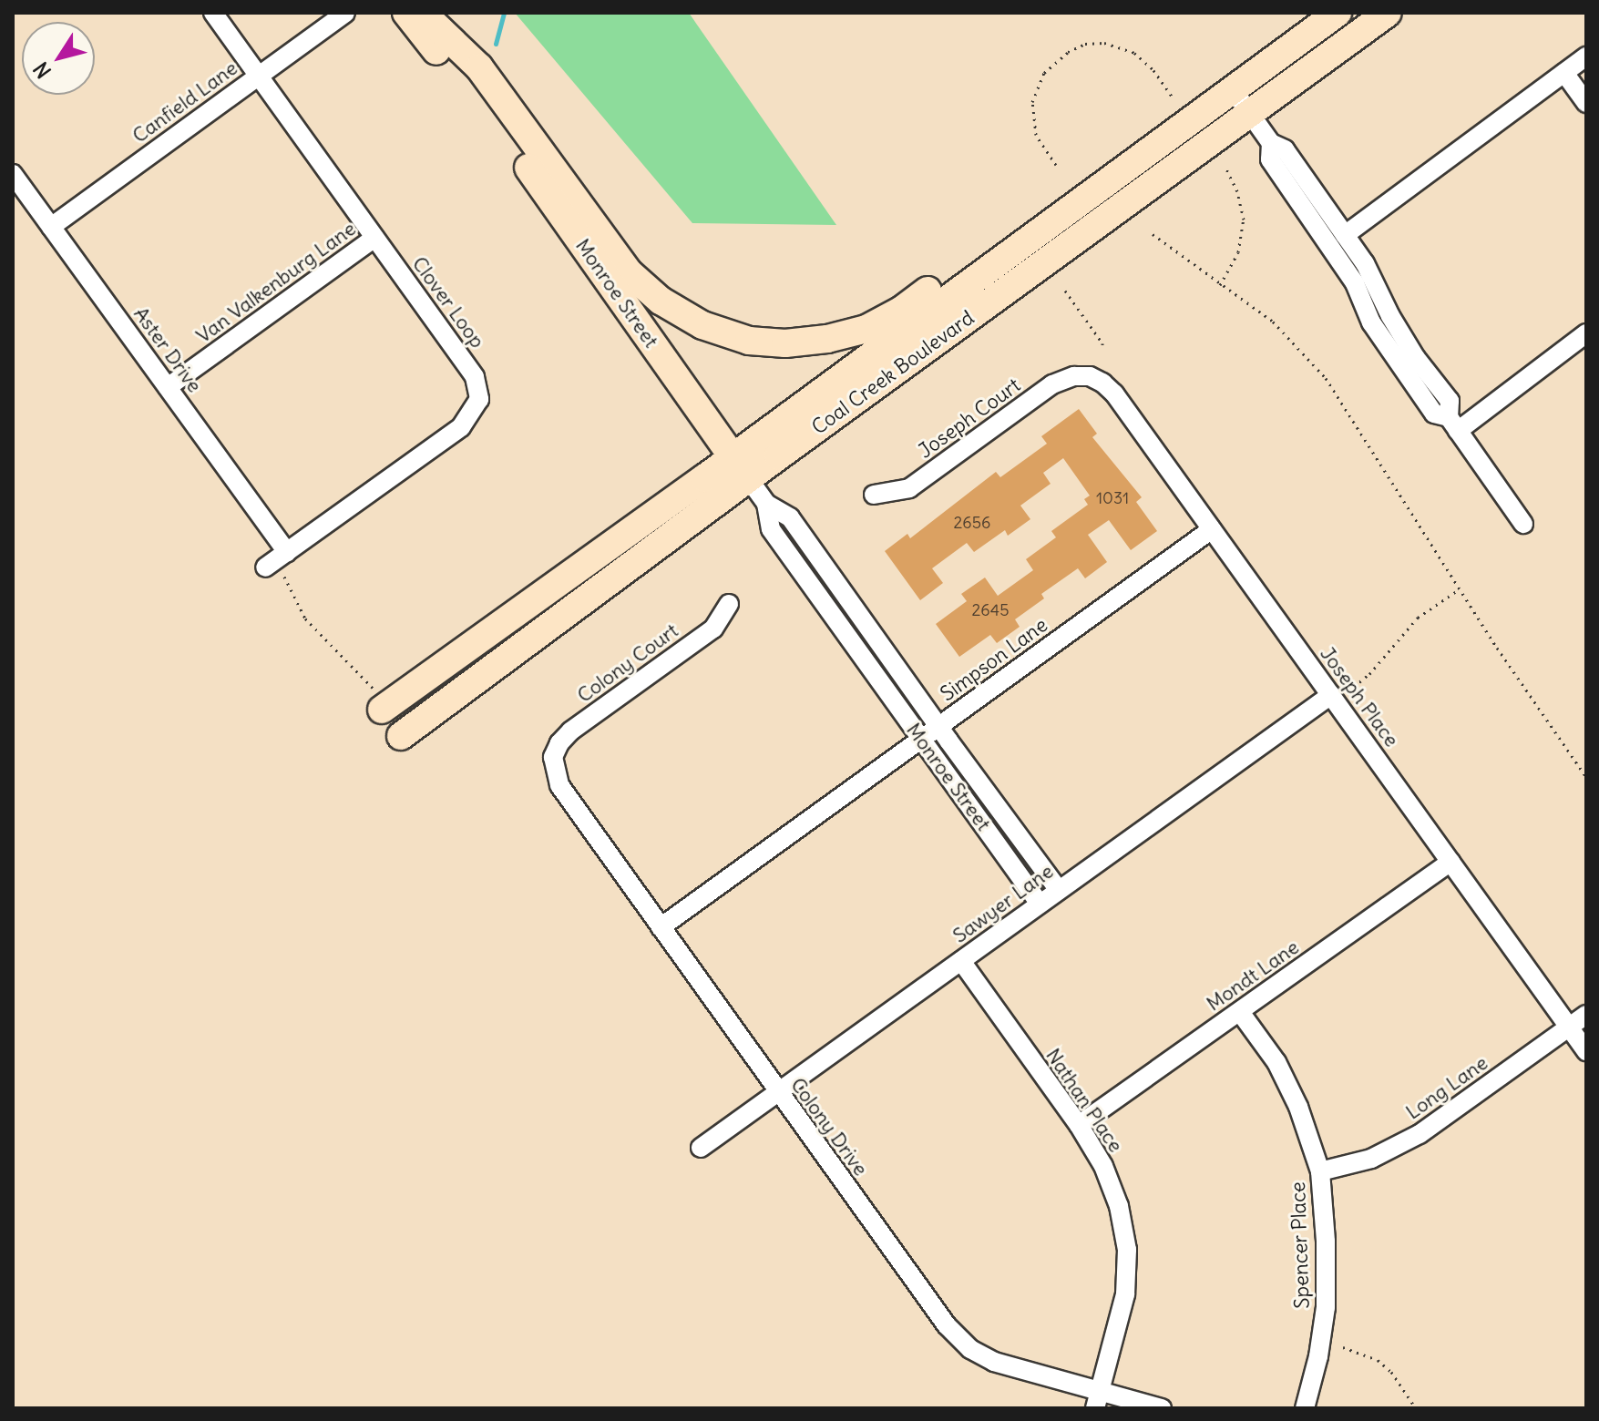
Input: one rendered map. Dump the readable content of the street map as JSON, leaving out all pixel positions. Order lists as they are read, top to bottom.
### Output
{
  "streets": {
    "main road": ["Monroe Street", "Coal Creek Boulevard"],
    "street": [
      "Canfield Lane",
      "Van Valkenburg Lane",
      "Clover Loop",
      "Aster Drive",
      "Joseph Court",
      "Simpson Lane",
      "Colony Court",
      "Joseph Place",
      "Sawyer Lane",
      "Mondt Lane",
      "Long Lane",
      "Nathan Place",
      "Colony Drive",
      "Spencer Place"
    ]
  },
  "crossings": [
    ["Canfield Lane", "Clover Loop"],
    ["Canfield Lane", "Aster Drive"],
    ["Van Valkenburg Lane", "Clover Loop"],
    ["Van Valkenburg Lane", "Aster Drive"],
    ["Monroe Street", "Coal Creek Boulevard"],
    ["Monroe Street", "Simpson Lane"],
    ["Monroe Street", "Sawyer Lane"],
    ["Clover Loop", "Aster Drive"],
    ["Joseph Court", "Joseph Place"],
    ["Simpson Lane", "Joseph Place"],
    ["Simpson Lane", "Colony Drive"],
    ["Colony Court", "Colony Drive"],
    ["Joseph Place", "Sawyer Lane"],
    ["Joseph Place", "Mondt Lane"],
    ["Joseph Place", "Long Lane"],
    ["Sawyer Lane", "Nathan Place"],
    ["Sawyer Lane", "Colony Drive"],
    ["Mondt Lane", "Nathan Place"],
    ["Mondt Lane", "Spencer Place"],
    ["Long Lane", "Spencer Place"],
    ["Nathan Place", "Colony Drive"]
  ],
  "house_numbers": ["1031", "2656", "2645"],
  "north": "bottom left"
}
